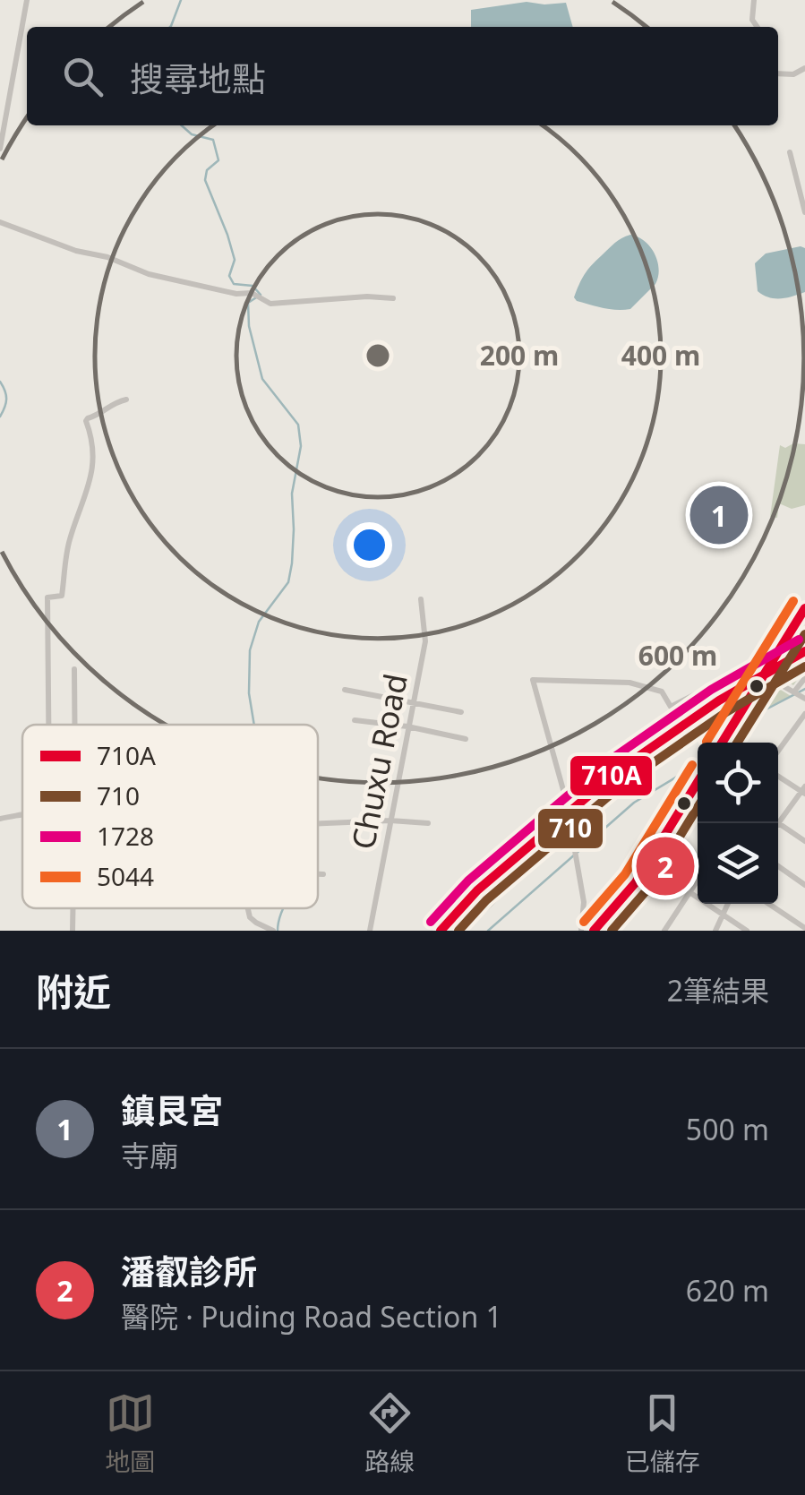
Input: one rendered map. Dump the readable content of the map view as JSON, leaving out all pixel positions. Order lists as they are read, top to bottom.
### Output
{
  "streets": {
    "street": ["Chuxu Road"]
  },
  "lines": [
    "transit line 5044",
    "transit line 710A",
    "transit line 710",
    "transit line 1728"
  ],
  "legend": [
    "710A",
    "710",
    "1728",
    "5044"
  ],
  "page": {
    "search": "搜尋地點",
    "pins": ["1", "2"],
    "heading": ["附近", "2筆結果"],
    "list": [
      {
        "mark": "1",
        "name": "鎮艮宮",
        "note": "寺廟",
        "value": "500 m"
      },
      {
        "mark": "2",
        "name": "潘叡診所",
        "note": "醫院 · Puding Road Section 1",
        "value": "620 m"
      }
    ],
    "nav": ["地圖", "路線", "已儲存"]
  },
  "rings": ["200 m", "400 m", "600 m"]
}
